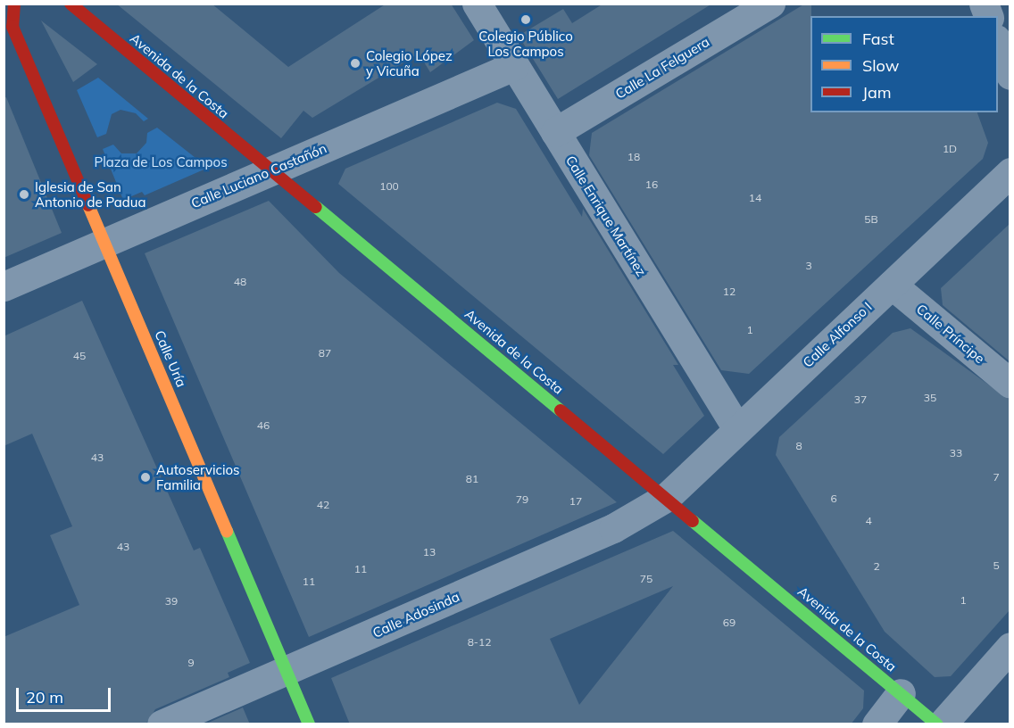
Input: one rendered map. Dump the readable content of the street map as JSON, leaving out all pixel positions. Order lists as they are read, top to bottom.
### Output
{
  "streets": {
    "main road": ["Avenida de la Costa", "Calle Uría"],
    "street": [
      "Calle La Felguera",
      "Calle Luciano Castañón",
      "Calle Enrique Martínez",
      "Calle Príncipe",
      "Calle Alfonso I",
      "Calle Adosinda"
    ]
  },
  "crossings": [
    ["Calle La Felguera", "Calle Enrique Martínez"],
    ["Avenida de la Costa", "Calle Luciano Castañón"],
    ["Avenida de la Costa", "Calle Alfonso I"],
    ["Avenida de la Costa", "Calle Adosinda"],
    ["Calle Luciano Castañón", "Calle Enrique Martínez"],
    ["Calle Luciano Castañón", "Calle Uría"],
    ["Calle Enrique Martínez", "Calle Alfonso I"],
    ["Calle Príncipe", "Calle Alfonso I"],
    ["Calle Alfonso I", "Calle Adosinda"],
    ["Calle Uría", "Calle Adosinda"]
  ],
  "parks": ["Plaza de Los Campos"],
  "places": [
    "Colegio Público Los Campos",
    "Colegio López y Vicuña",
    "Iglesia de San Antonio de Padua",
    "Autoservicios Familia"
  ],
  "house_numbers": [
    "1D",
    "18",
    "16",
    "100",
    "14",
    "5B",
    "3",
    "48",
    "12",
    "1",
    "87",
    "45",
    "35",
    "37",
    "46",
    "8",
    "33",
    "43",
    "7",
    "81",
    "6",
    "79",
    "17",
    "42",
    "4",
    "43",
    "13",
    "5",
    "2",
    "11",
    "75",
    "11",
    "1",
    "39",
    "69",
    "8-12",
    "9"
  ],
  "legend": ["Fast", "Slow", "Jam"],
  "scale_bar": "20 m"
}
